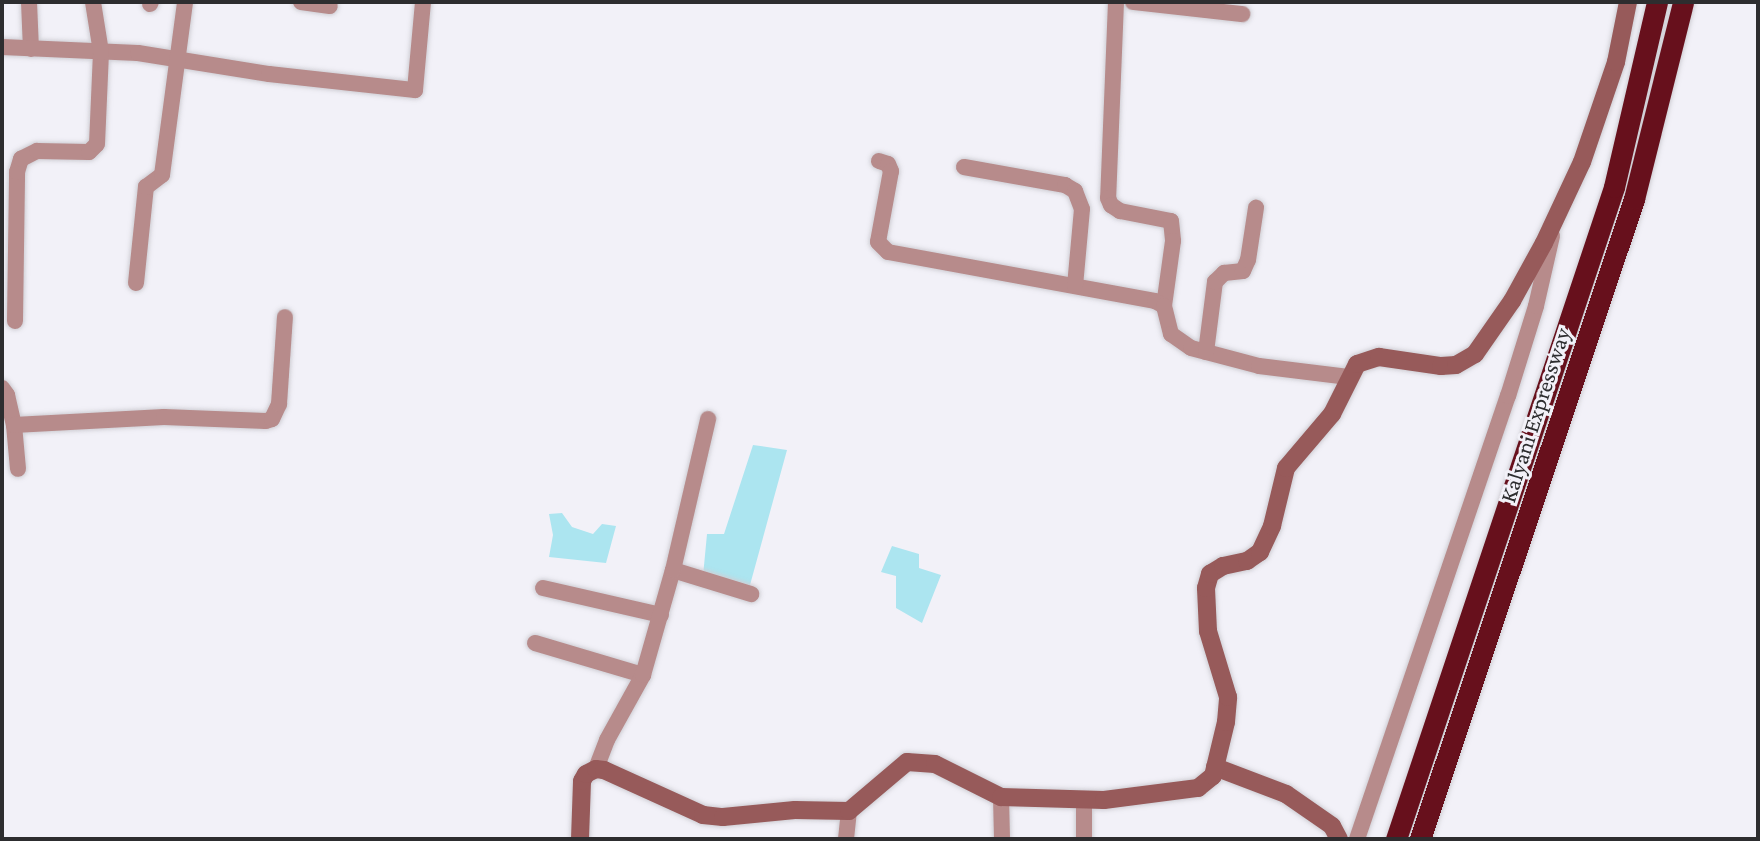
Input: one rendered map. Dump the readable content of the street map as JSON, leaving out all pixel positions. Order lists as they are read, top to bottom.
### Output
{
  "streets": {
    "highway": ["Kalyani Expressway"]
  }
}
